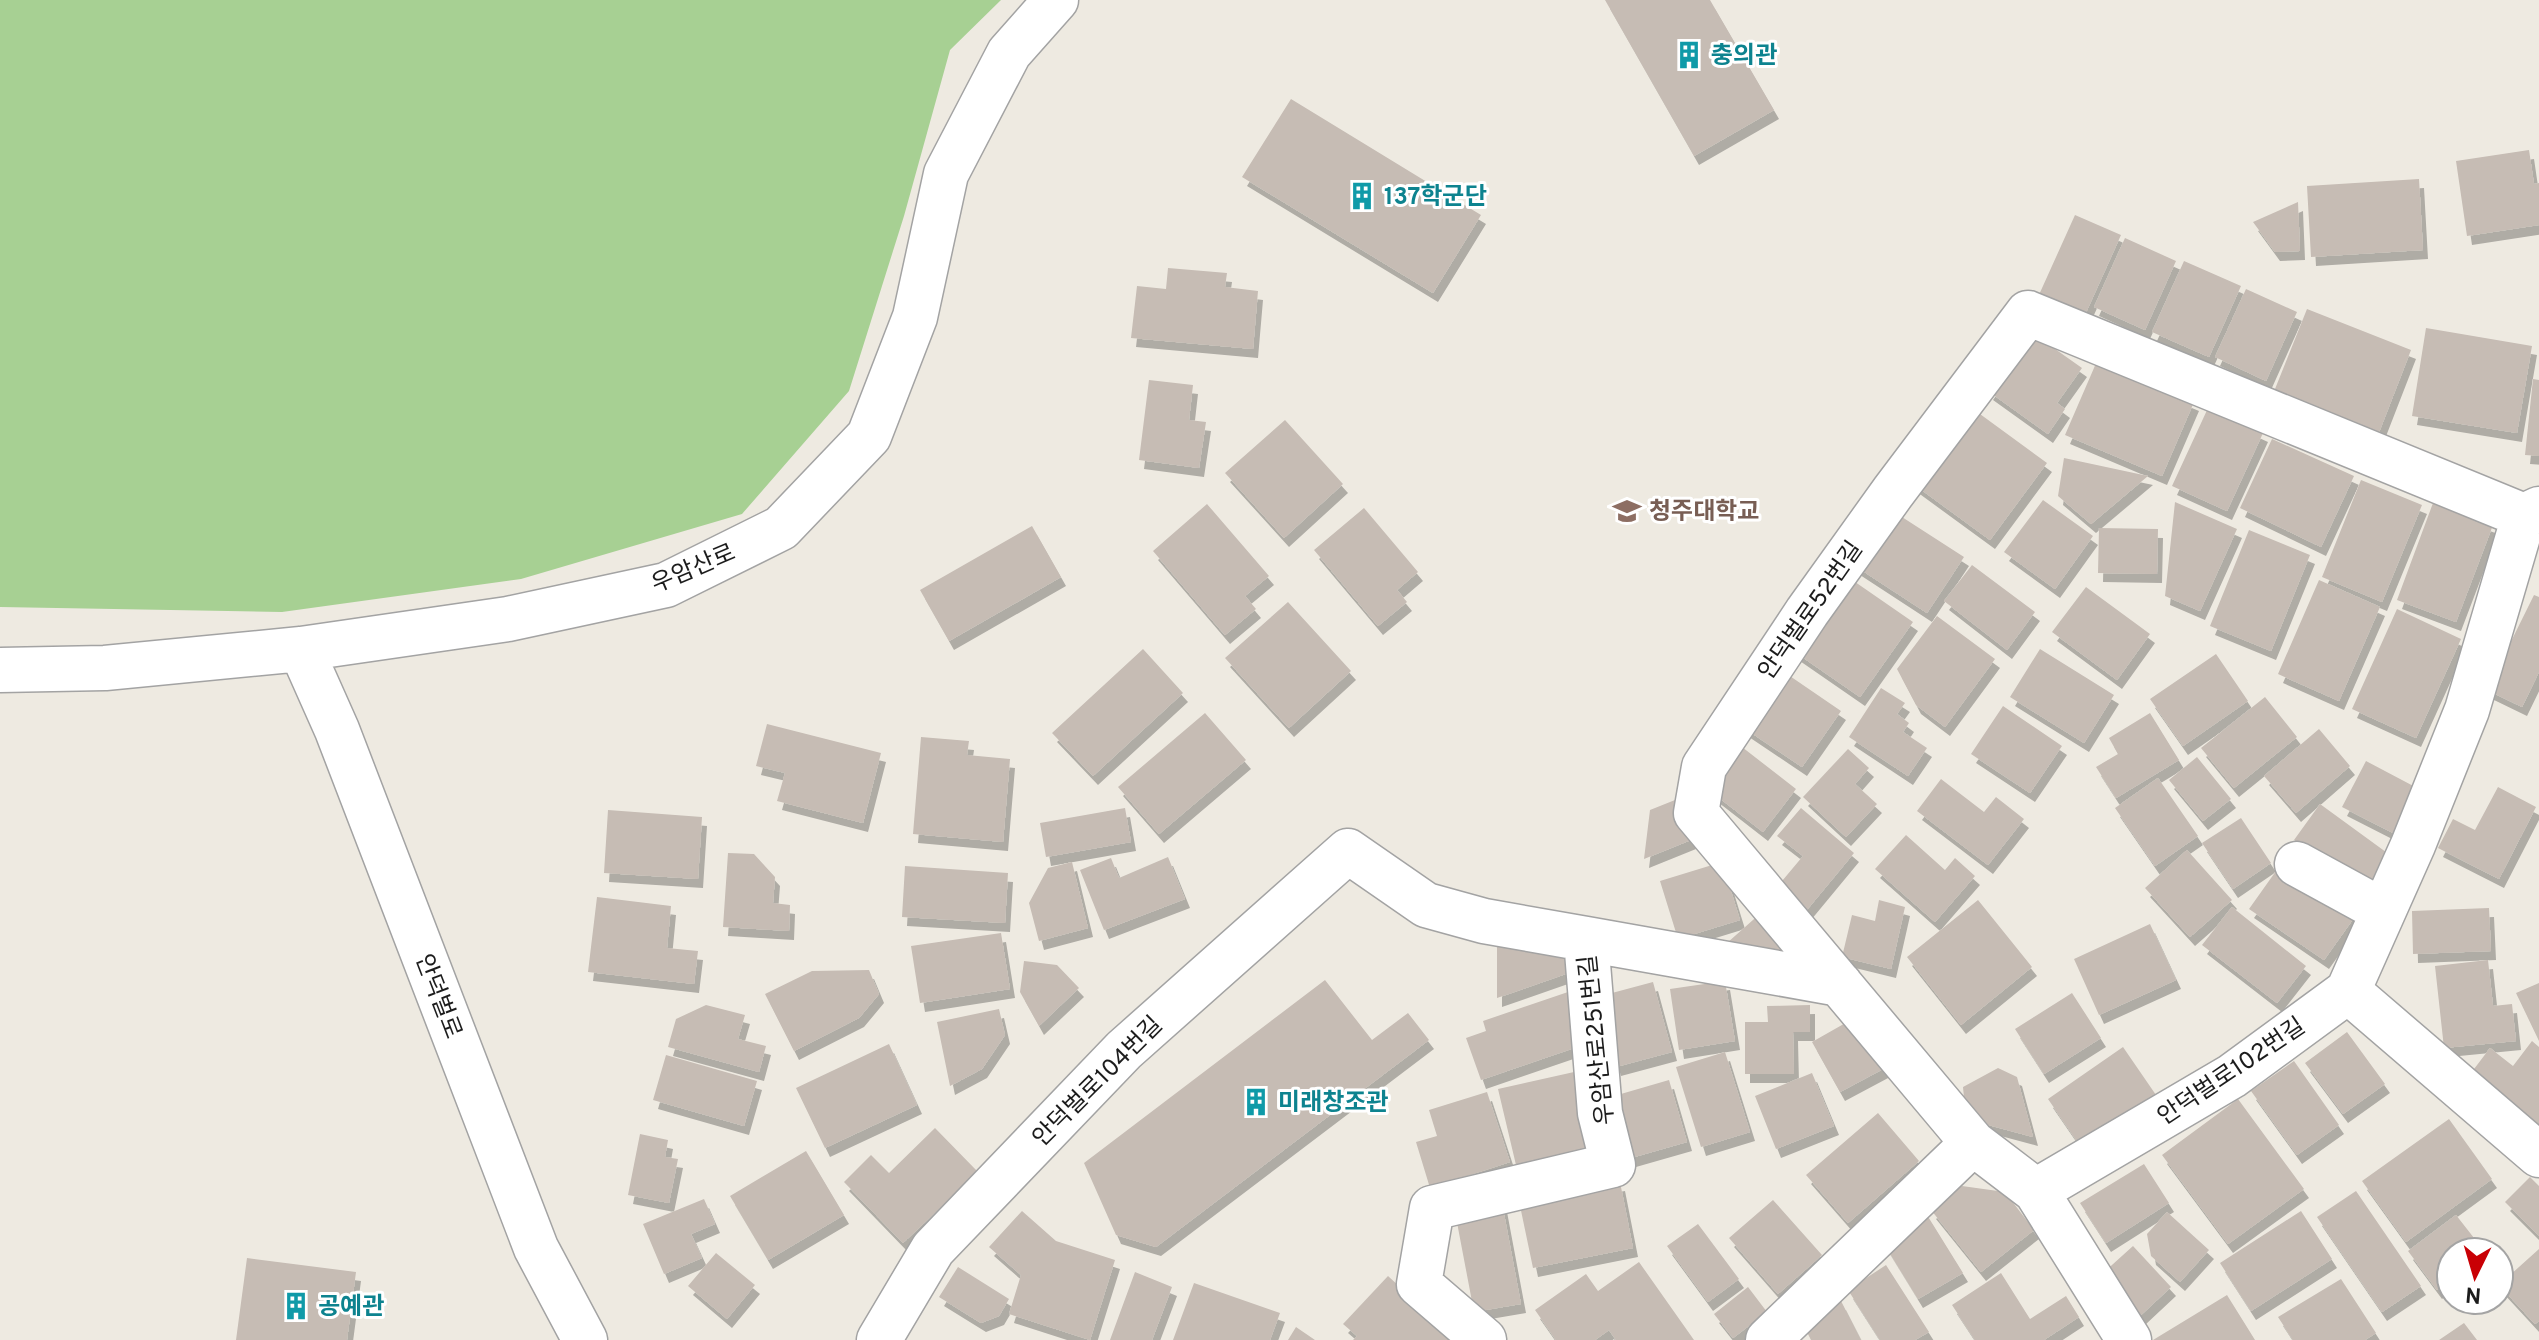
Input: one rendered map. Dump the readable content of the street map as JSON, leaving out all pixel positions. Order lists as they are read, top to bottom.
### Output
{
  "streets": {
    "street": [
      "우암산로",
      "안덕벌로52번길",
      "안덕벌로",
      "우암산로251번길",
      "안덕벌로102번길",
      "안덕벌로104번길"
    ]
  },
  "crossings": [
    ["우암산로", "안덕벌로"],
    ["안덕벌로52번길", "우암산로251번길"],
    ["안덕벌로52번길", "안덕벌로102번길"],
    ["우암산로251번길", "안덕벌로104번길"]
  ],
  "places": {
    "building": [
      "충의관",
      "137학군단",
      "미래창조관",
      "공예관"
    ],
    "school or university": ["청주대학교"]
  },
  "north": "bottom"
}
